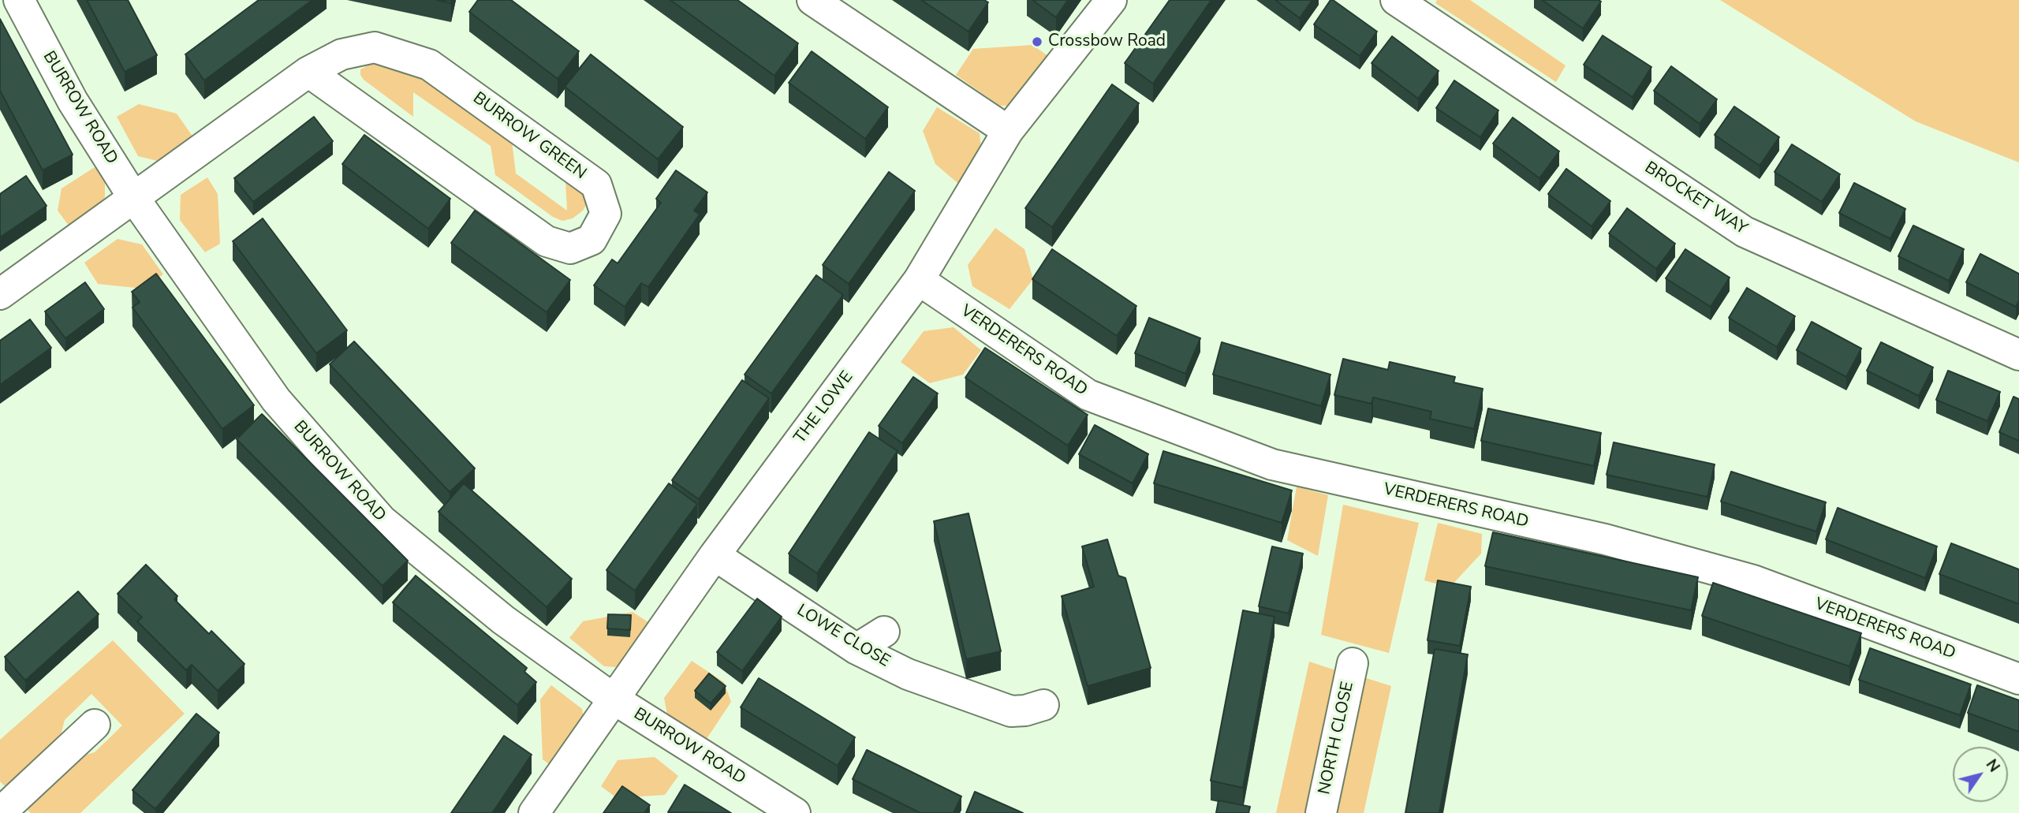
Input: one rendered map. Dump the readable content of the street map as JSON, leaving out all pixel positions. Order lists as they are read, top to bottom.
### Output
{
  "streets": {
    "street": [
      "BURROW ROAD",
      "BURROW GREEN",
      "BROCKET WAY",
      "VERDERERS ROAD",
      "THE LOWE",
      "LOWE CLOSE",
      "NORTH CLOSE"
    ]
  },
  "crossings": [
    ["BURROW ROAD", "BURROW GREEN"],
    ["BURROW ROAD", "THE LOWE"],
    ["VERDERERS ROAD", "THE LOWE"],
    ["THE LOWE", "LOWE CLOSE"]
  ],
  "places": ["Crossbow Road"],
  "north": "top right"
}
